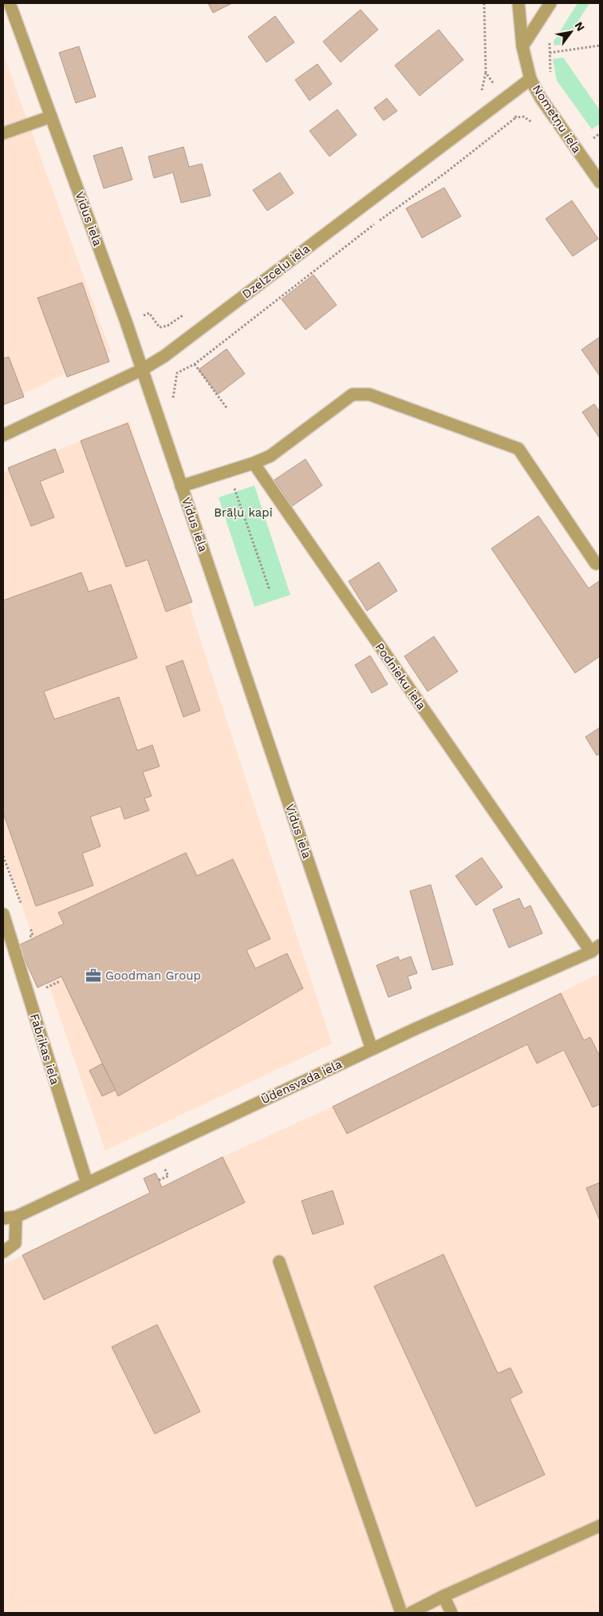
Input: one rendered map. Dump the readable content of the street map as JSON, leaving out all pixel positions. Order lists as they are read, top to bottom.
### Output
{
  "streets": {
    "street": [
      "Nometņu iela",
      "Vidus iela",
      "Dzelzceļu iela",
      "Podnieku iela",
      "Fabrikas iela",
      "Ūdensvada iela"
    ]
  },
  "crossings": [
    ["Nometņu iela", "Dzelzceļu iela"],
    ["Vidus iela", "Dzelzceļu iela"],
    ["Vidus iela", "Ūdensvada iela"],
    ["Podnieku iela", "Ūdensvada iela"],
    ["Fabrikas iela", "Ūdensvada iela"]
  ],
  "parks": ["Brāļu kapi"],
  "places": {
    "office": ["Goodman Group"]
  },
  "north": "top right"
}
